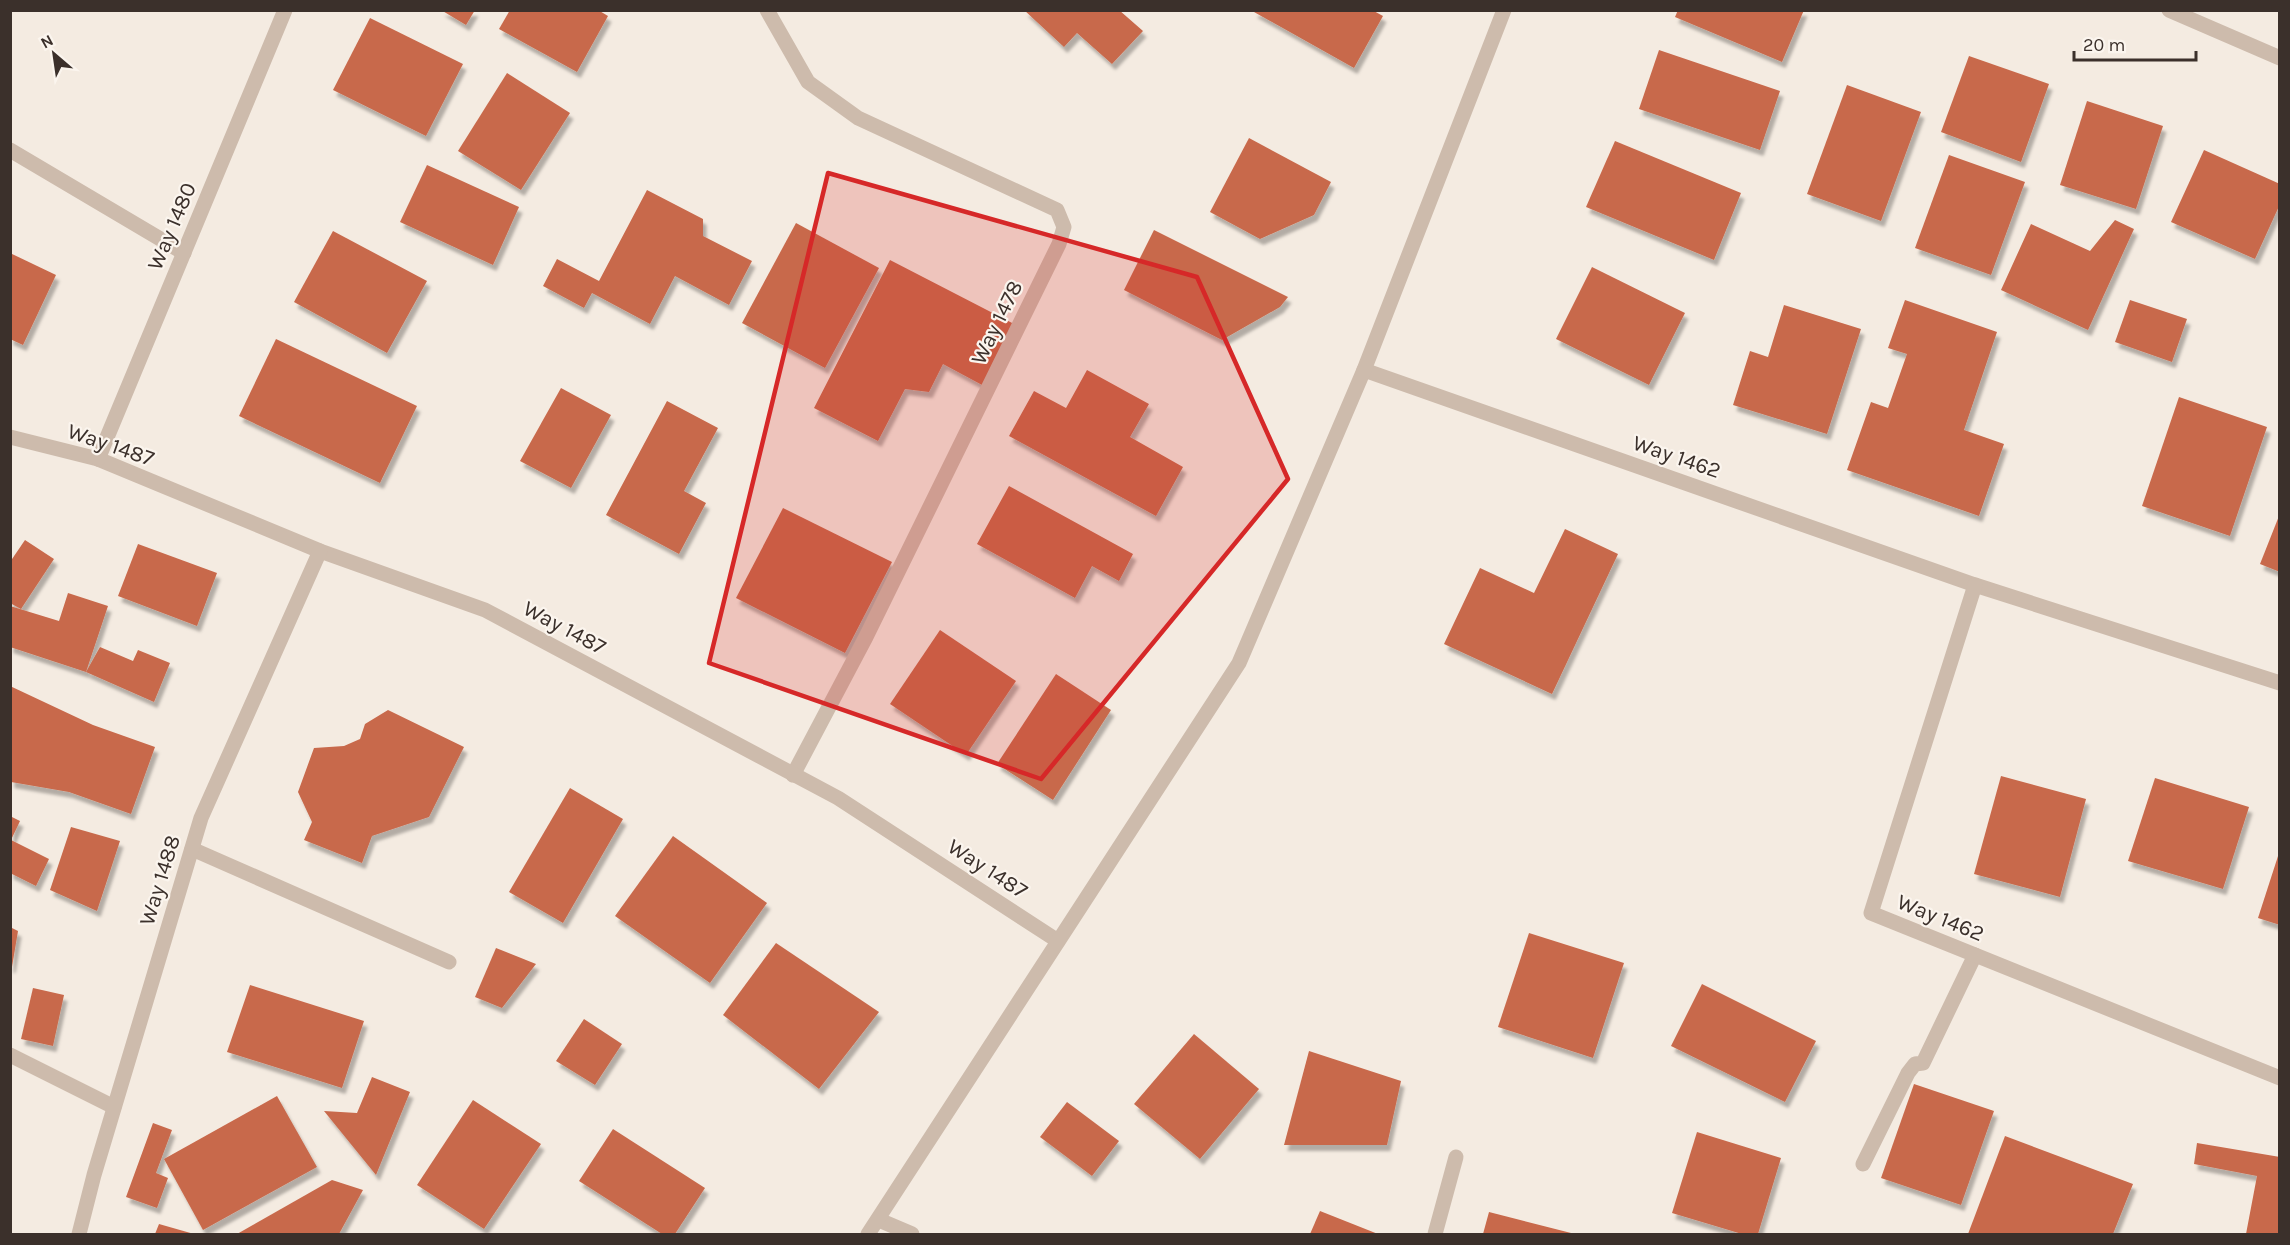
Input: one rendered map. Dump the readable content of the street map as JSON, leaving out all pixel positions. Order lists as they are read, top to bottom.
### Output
{
  "streets": {
    "street": [
      "Way 1480",
      "Way 1478",
      "Way 1487",
      "Way 1462",
      "Way 1488"
    ]
  },
  "crossings": [
    ["Way 1480", "Way 1487"],
    ["Way 1478", "Way 1487"],
    ["Way 1487", "Way 1488"]
  ],
  "scale_bar": "20 m",
  "north": "top left"
}
